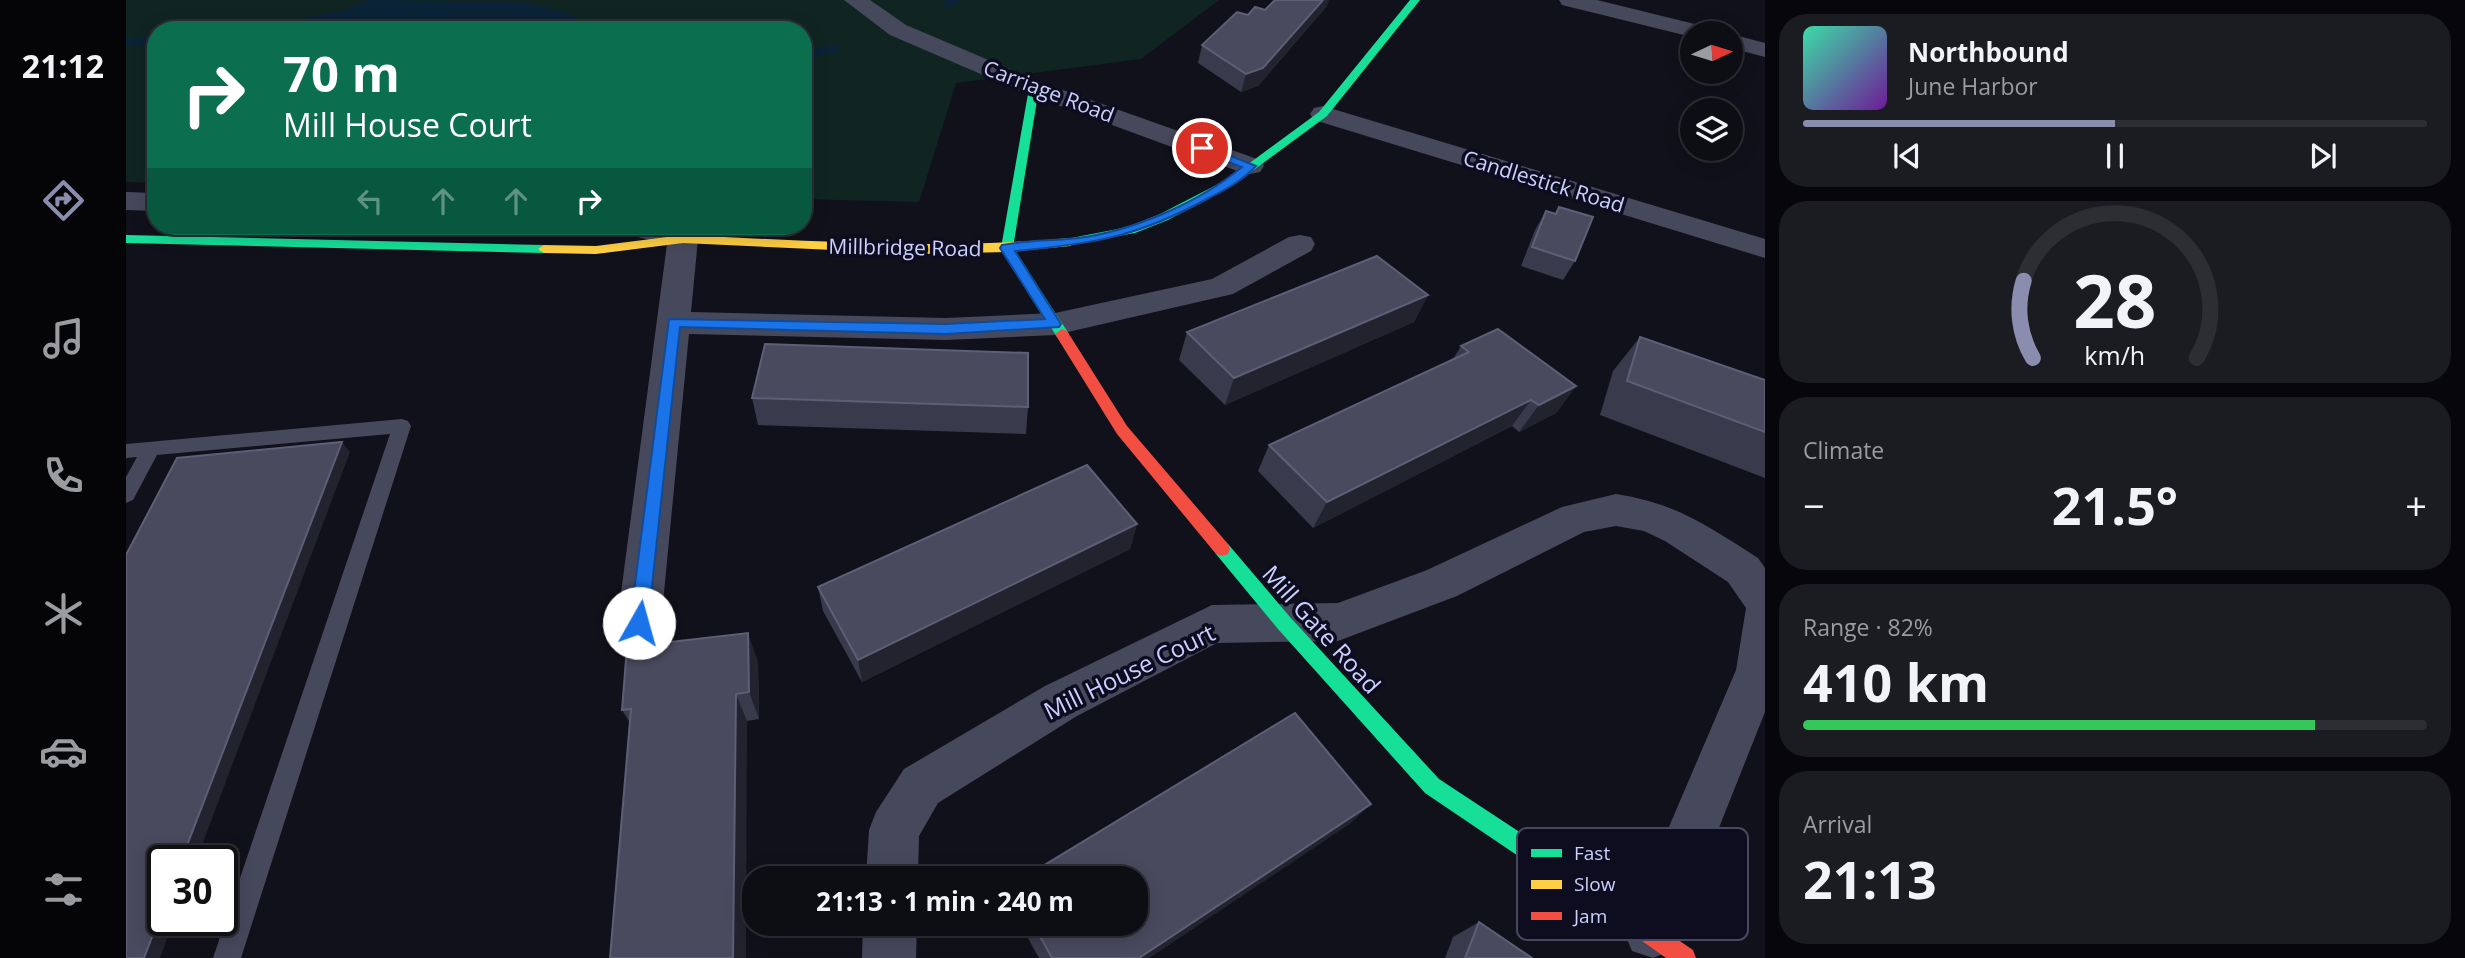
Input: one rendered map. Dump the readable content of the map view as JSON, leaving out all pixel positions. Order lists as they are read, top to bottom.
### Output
{
  "streets": {
    "street": [
      "Carriage Road",
      "Candlestick Road",
      "Millbridge Road",
      "Mill Gate Road",
      "Mill House Court"
    ]
  },
  "crossings": [
    ["Carriage Road", "Millbridge Road"],
    ["Candlestick Road", "Millbridge Road"],
    ["Millbridge Road", "Mill Gate Road"],
    ["Mill Gate Road", "Mill House Court"]
  ],
  "legend": ["Fast", "Slow", "Jam"],
  "north": "right",
  "page": {
    "tabs": "21:12",
    "turn": ["70 m", "Mill House Court"],
    "song": ["Northbound", "June Harbor"],
    "tile": [
      "Climate",
      ["Range · 82%", "410 km"],
      ["Arrival", "21:13"]
    ],
    "heat": ["−", "21.5°", "+"],
    "limit": "30",
    "trip": "21:13 · 1 min · 240 m",
    "gauge": ["28", "km/h"]
  }
}
